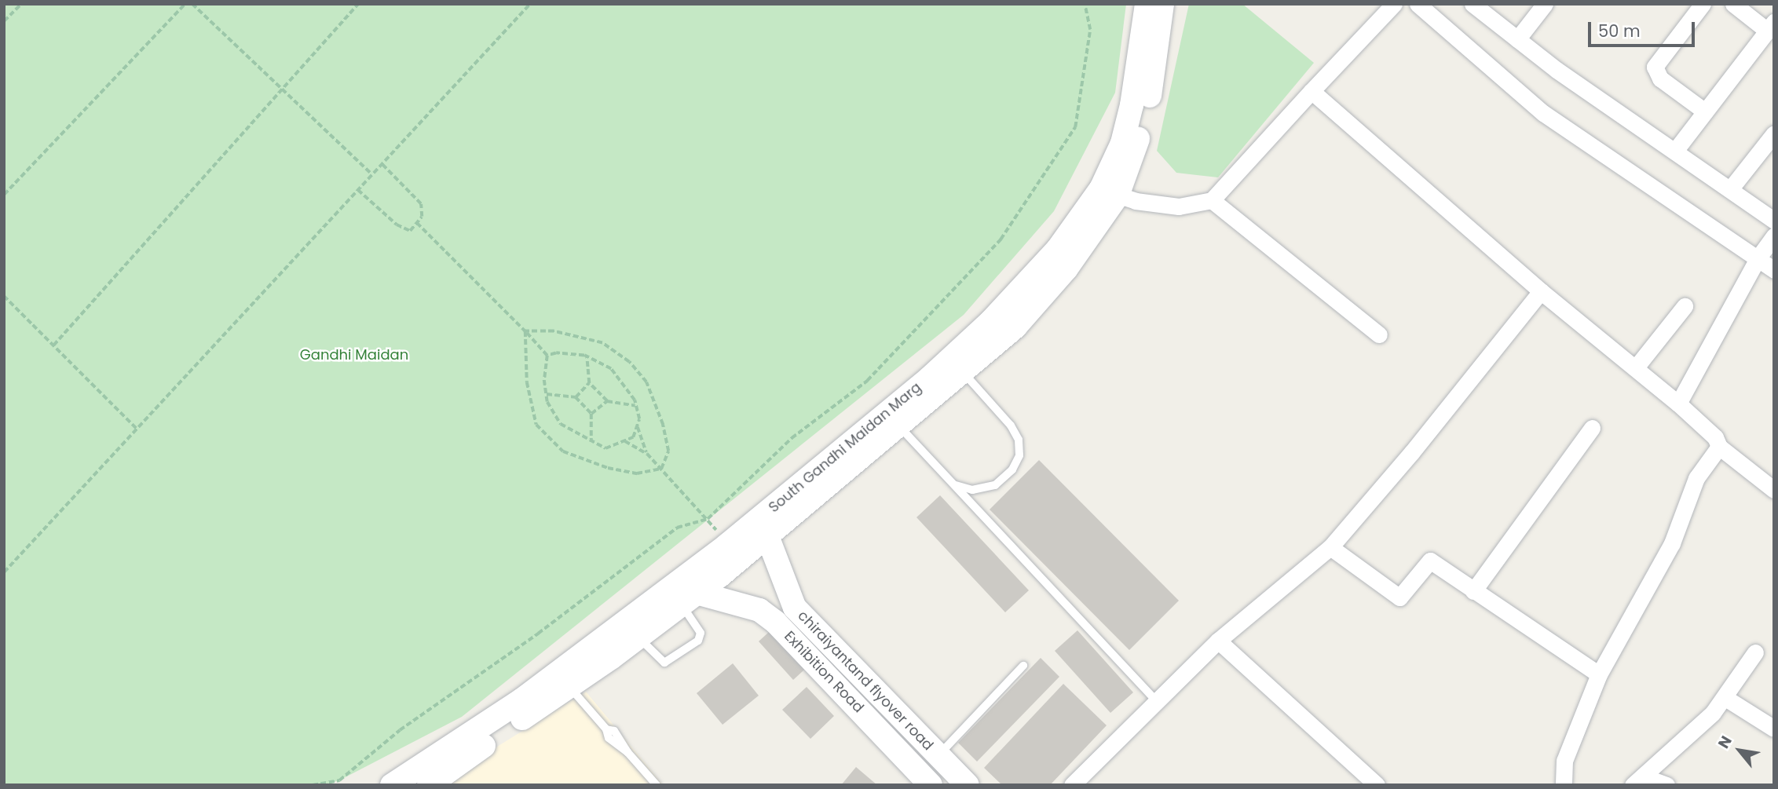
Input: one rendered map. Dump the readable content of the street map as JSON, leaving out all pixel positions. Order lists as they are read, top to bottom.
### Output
{
  "streets": {
    "main road": ["South Gandhi Maidan Marg", "Exhibition Road", "chiraiyantand flyover road"]
  },
  "crossings": [
    ["Exhibition Road", "chiraiyantand flyover road"]
  ],
  "parks": ["Gandhi Maidan"],
  "scale_bar": "50 m",
  "north": "top left"
}
